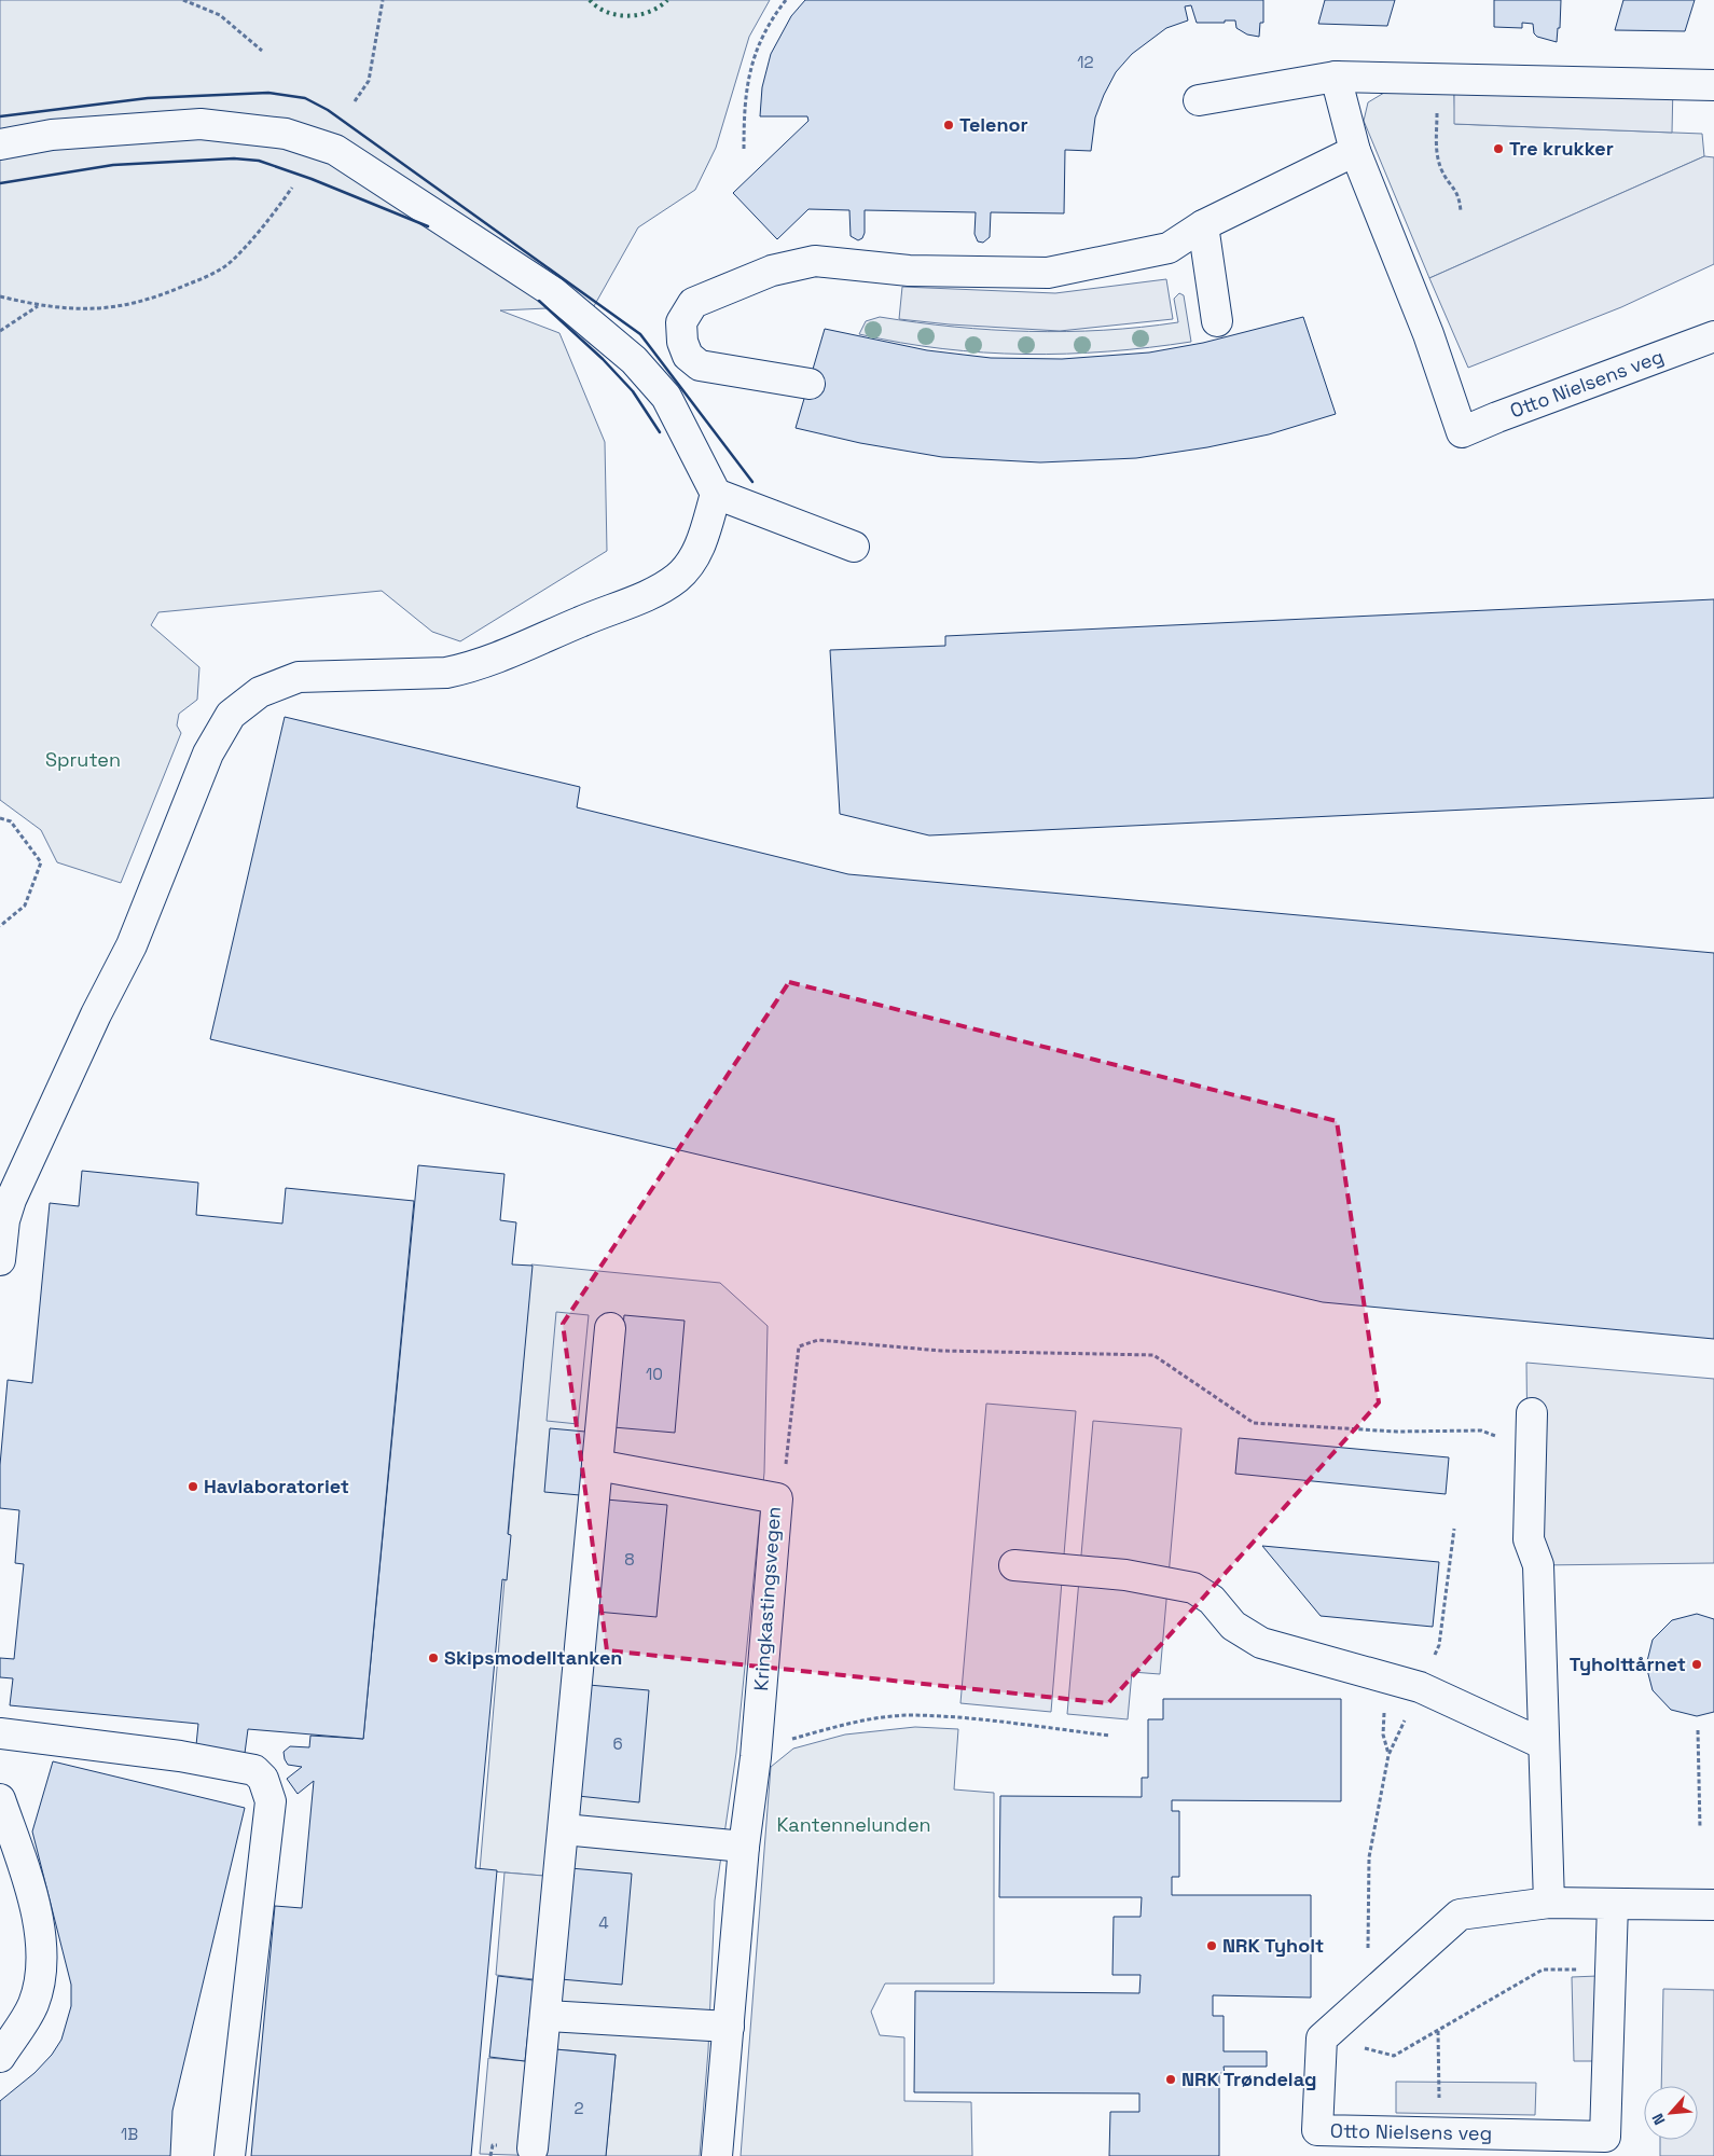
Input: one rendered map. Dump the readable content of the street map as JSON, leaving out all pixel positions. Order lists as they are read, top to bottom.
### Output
{
  "streets": {
    "street": ["Otto Nielsens veg", "Kringkastingsvegen"]
  },
  "parks": ["Spruten", "Kantennelunden"],
  "places": [
    "Telenor",
    "Tre krukker",
    "Havlaboratoriet",
    "Skipsmodelltanken",
    "Tyholttårnet",
    "NRK Tyholt",
    "NRK Trøndelag"
  ],
  "house_numbers": [
    "12",
    "10",
    "8",
    "6",
    "4",
    "2",
    "1B"
  ],
  "north": "bottom left"
}
